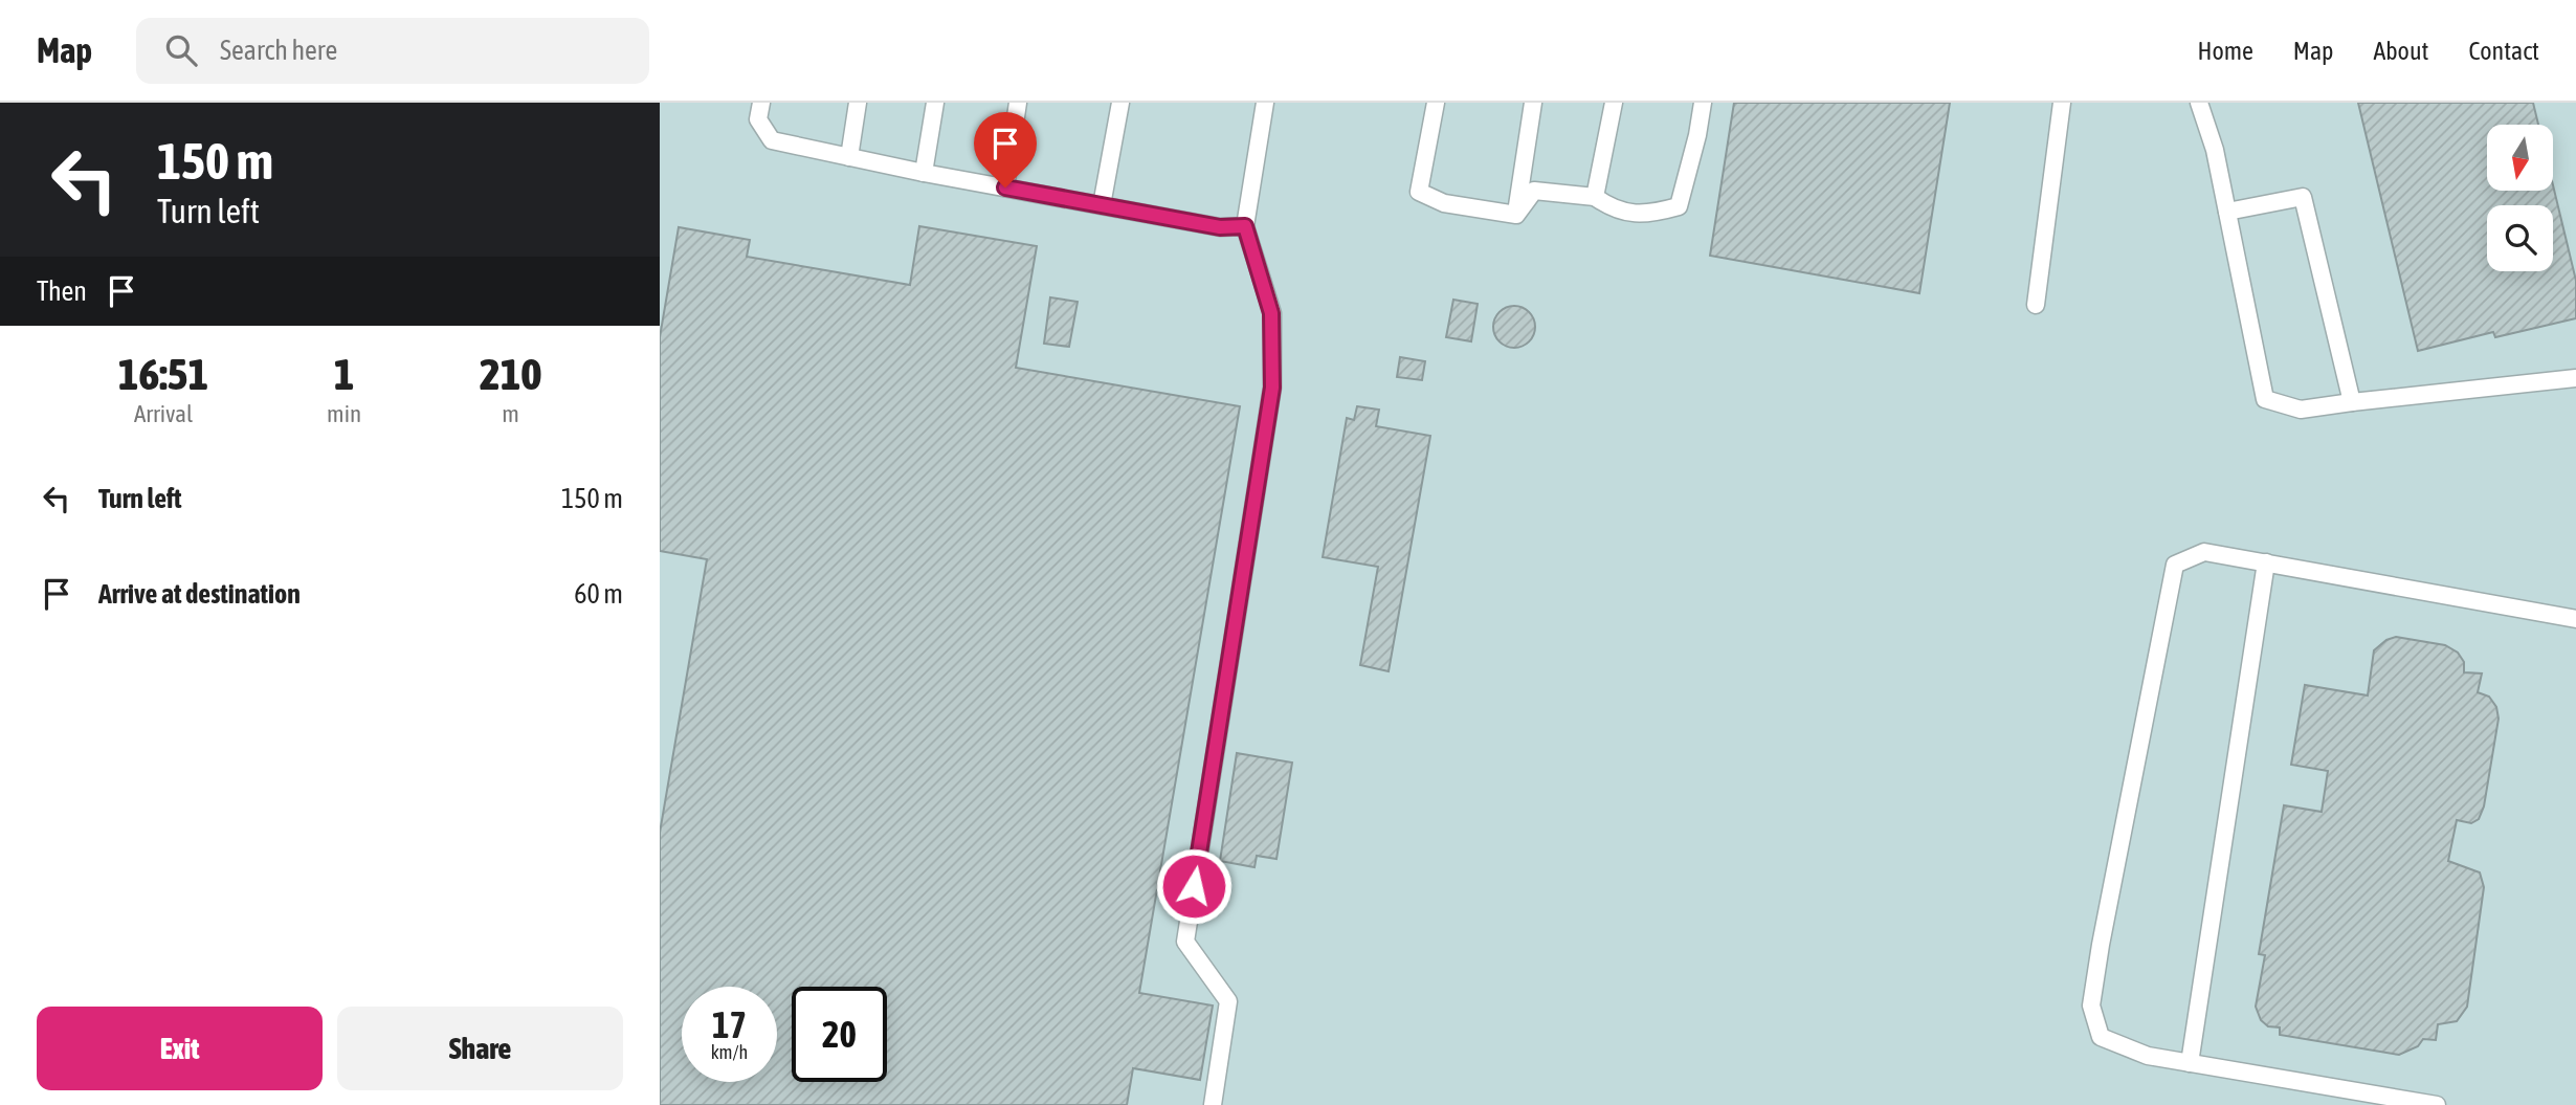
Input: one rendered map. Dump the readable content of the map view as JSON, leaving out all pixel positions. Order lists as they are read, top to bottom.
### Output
{
  "north": "bottom",
  "page": {
    "header": "Map",
    "search": "Search here",
    "nav": [
      "Home",
      "Map",
      "About",
      "Contact"
    ],
    "turn": ["150 m", "Turn left"],
    "then": "Then",
    "eta": [
      "16:51",
      "Arrival",
      "1",
      "min",
      "210",
      "m"
    ],
    "list": [
      {
        "name": "Turn left",
        "value": "150 m"
      },
      {
        "name": "Arrive at destination",
        "value": "60 m"
      }
    ],
    "speed": "17 km/h",
    "limit": "20",
    "buttons": ["Exit", "Share"]
  }
}
